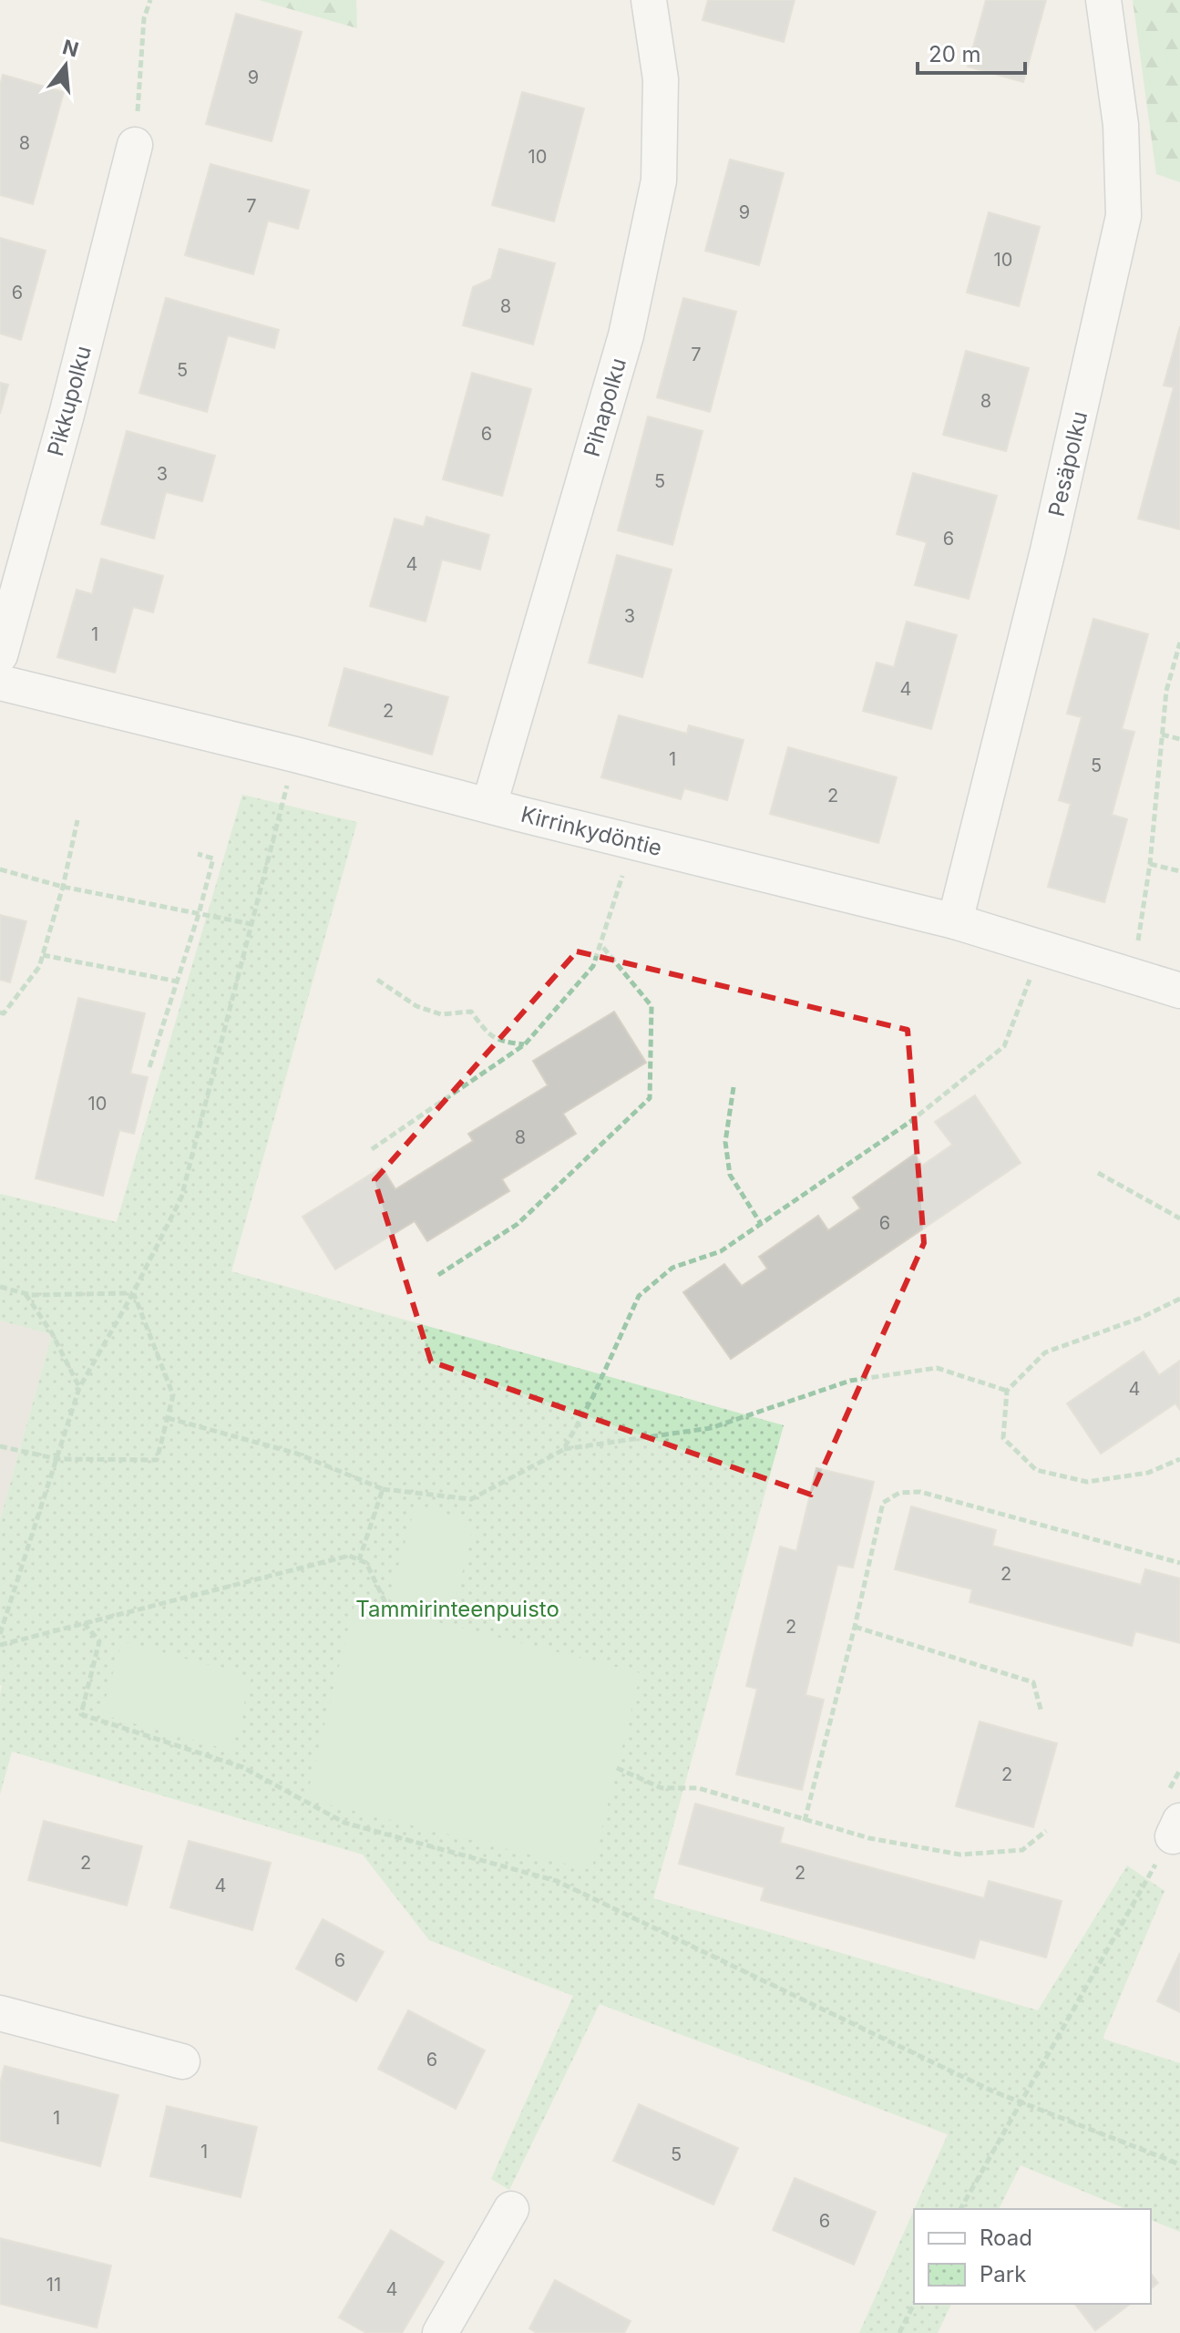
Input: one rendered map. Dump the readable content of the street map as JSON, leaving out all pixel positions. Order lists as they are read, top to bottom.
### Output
{
  "streets": {
    "street": [
      "Pikkupolku",
      "Pihapolku",
      "Pesäpolku",
      "Kirrinkydöntie"
    ]
  },
  "crossings": [
    ["Pihapolku", "Kirrinkydöntie"],
    ["Pesäpolku", "Kirrinkydöntie"]
  ],
  "parks": ["Tammirinteenpuisto"],
  "house_numbers": [
    "9",
    "8",
    "10",
    "7",
    "9",
    "10",
    "6",
    "8",
    "7",
    "5",
    "8",
    "6",
    "3",
    "5",
    "6",
    "4",
    "3",
    "1",
    "4",
    "2",
    "1",
    "5",
    "2",
    "10",
    "8",
    "6",
    "4",
    "2",
    "2",
    "2",
    "2",
    "2",
    "4",
    "6",
    "6",
    "1",
    "1",
    "5",
    "6",
    "11",
    "4"
  ],
  "legend": ["Road", "Park"],
  "scale_bar": "20 m",
  "north": "top"
}
